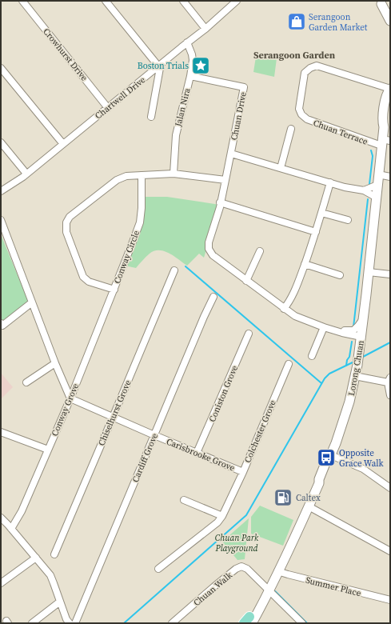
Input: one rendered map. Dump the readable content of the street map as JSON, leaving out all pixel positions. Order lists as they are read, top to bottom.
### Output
{
  "streets": {
    "street": [
      "Crowhurst Drive",
      "Chartwell Drive",
      "Jalan Nira",
      "Chuan Drive",
      "Chuan Terrace",
      "Conway Circle",
      "Lorong Chuan",
      "Coniston Grove",
      "Conway Grove",
      "Chiselhurst Grove",
      "Colchester Grove",
      "Carisbrooke Grove",
      "Cardiff Grove",
      "Summer Place",
      "Chuan Walk"
    ]
  },
  "crossings": [
    ["Crowhurst Drive", "Chartwell Drive"],
    ["Chartwell Drive", "Jalan Nira"],
    ["Jalan Nira", "Chuan Drive"],
    ["Jalan Nira", "Conway Circle"],
    ["Chuan Drive", "Lorong Chuan"],
    ["Chuan Terrace", "Lorong Chuan"],
    ["Conway Circle", "Conway Grove"],
    ["Lorong Chuan", "Summer Place"],
    ["Lorong Chuan", "Chuan Walk"],
    ["Coniston Grove", "Carisbrooke Grove"],
    ["Conway Grove", "Carisbrooke Grove"],
    ["Chiselhurst Grove", "Carisbrooke Grove"],
    ["Colchester Grove", "Carisbrooke Grove"],
    ["Carisbrooke Grove", "Cardiff Grove"]
  ],
  "districts": ["Serangoon Garden"],
  "parks": ["Chuan Park Playground"],
  "places": {
    "shop": ["Serangoon Garden Market"],
    "place": ["Boston Trials"],
    "bus stop": ["Opposite Grace Walk"],
    "fuel station": ["Caltex"]
  }
}
